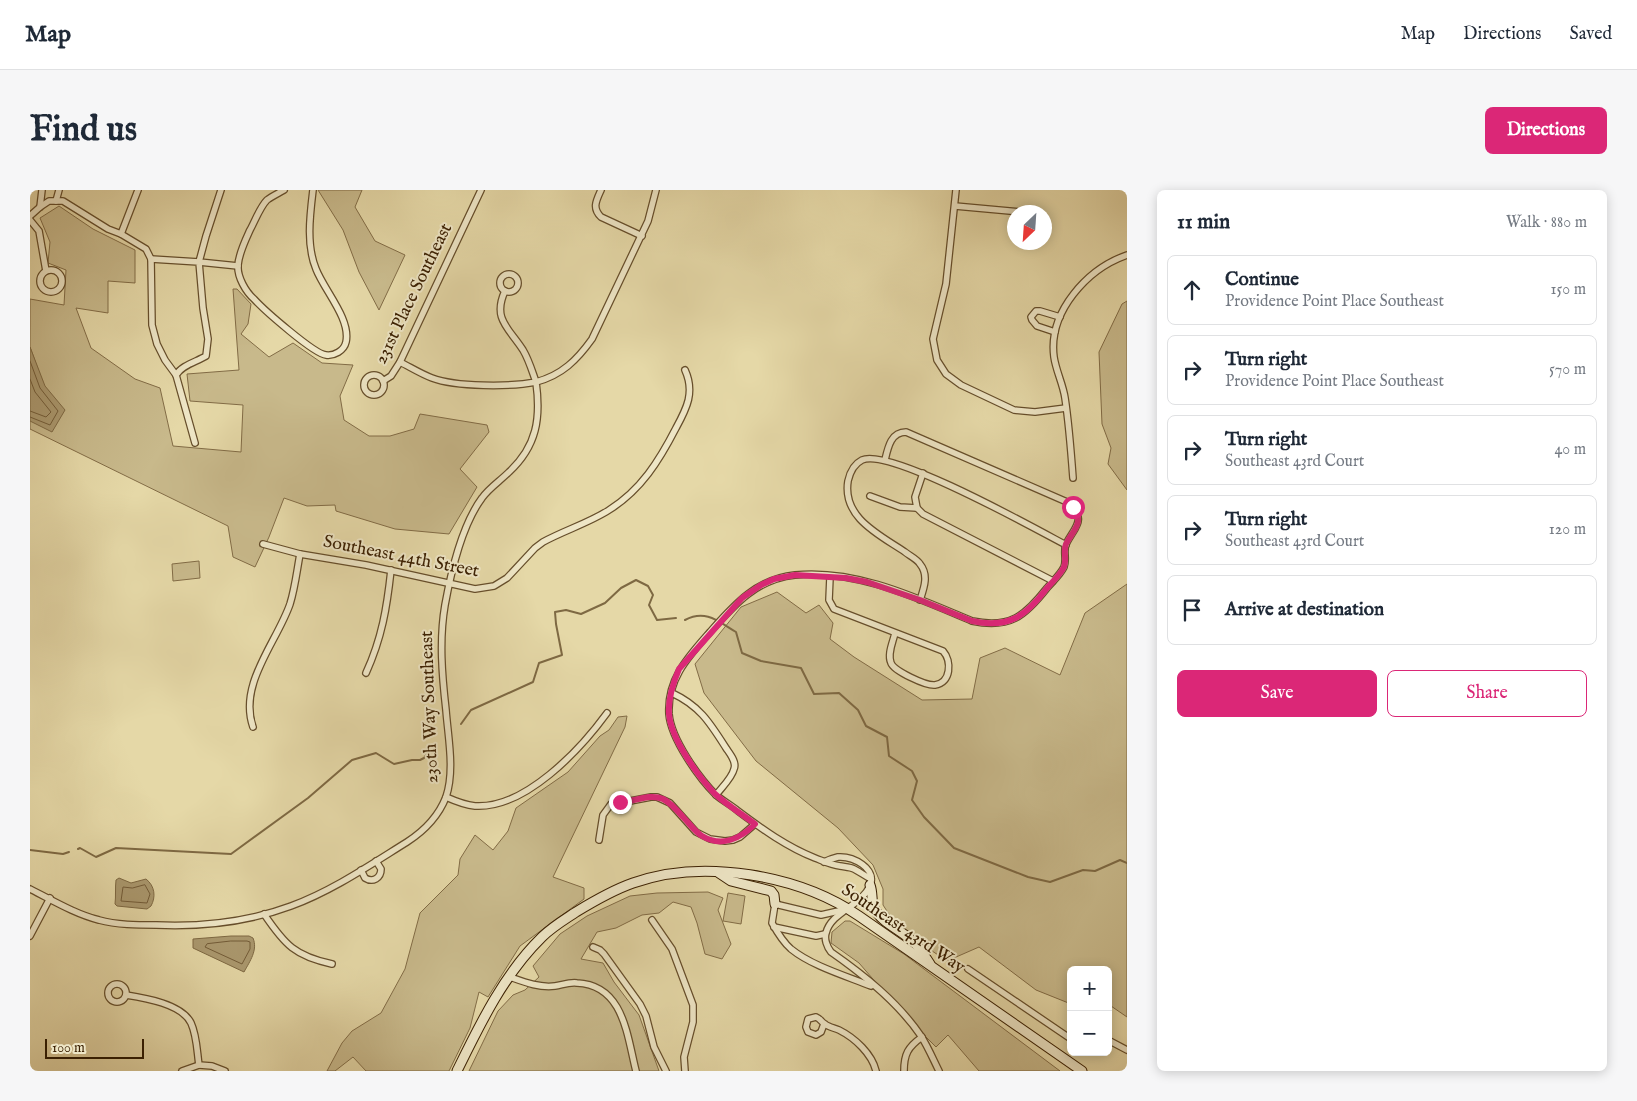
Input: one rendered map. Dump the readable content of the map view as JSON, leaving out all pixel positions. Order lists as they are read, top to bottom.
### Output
{
  "streets": {
    "main road": ["Southeast 43rd Way"],
    "street": ["231st Place Southeast", "Southeast 44th Street", "230th Way Southeast"]
  },
  "crossings": [
    ["Southeast 44th Street", "230th Way Southeast"]
  ],
  "scale_bar": "100 m",
  "north": "bottom left",
  "page": {
    "header": "Map",
    "nav": ["Map", "Directions", "Saved"],
    "buttons": [
      "Directions",
      ["Save", "Share"]
    ],
    "title": "Find us",
    "heading": ["11 min", "Walk · 880 m"],
    "list": [
      ["Continue", "Providence Point Place Southeast", "150 m"],
      ["Turn right", "Providence Point Place Southeast", "570 m"],
      ["Turn right", "Southeast 43rd Court", "40 m"],
      ["Turn right", "Southeast 43rd Court", "120 m"],
      "Arrive at destination"
    ],
    "map_buttons": ["+", "−"],
    "scale": "100 m"
  }
}
